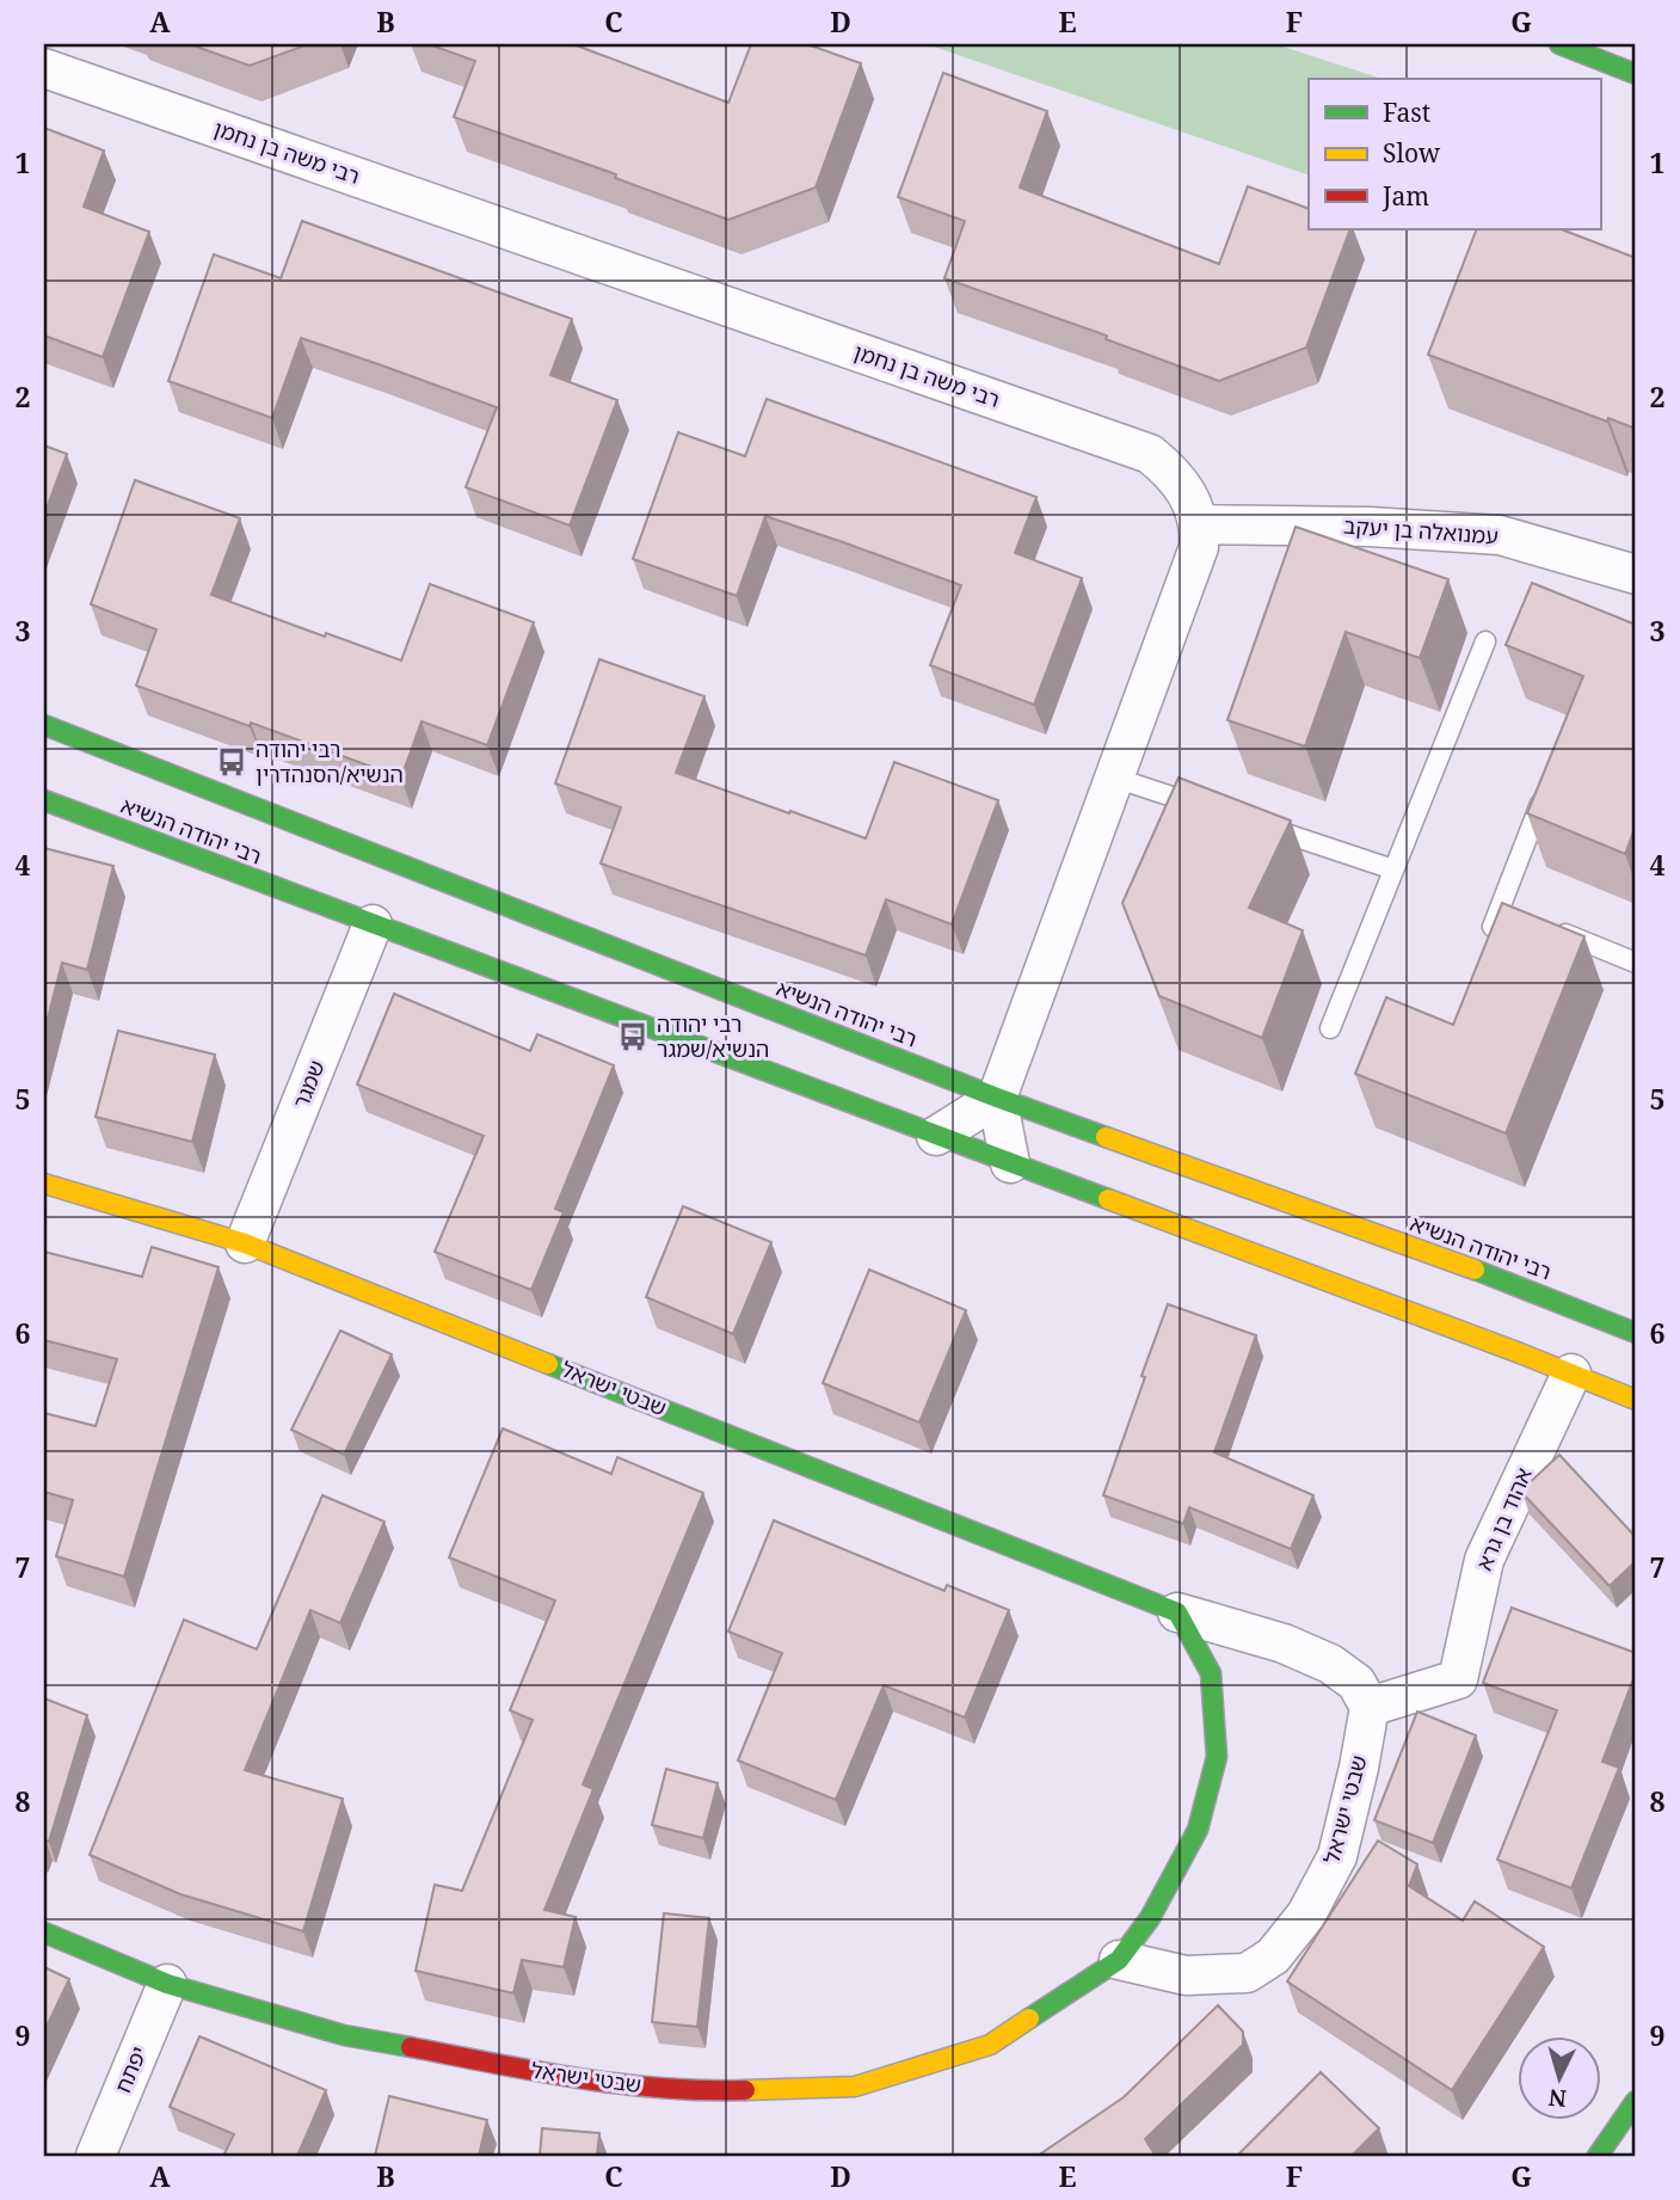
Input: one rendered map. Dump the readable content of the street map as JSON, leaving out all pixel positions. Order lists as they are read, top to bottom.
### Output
{
  "streets": {
    "street": [
      "רבי משה בן נחמן",
      "עמנואלה בן יעקב",
      "רבי יהודה הנשיא",
      "שמגר",
      "שבטי ישראל",
      "אהוד בן גרא",
      "יפתח"
    ]
  },
  "crossings": [
    ["רבי משה בן נחמן", "עמנואלה בן יעקב"],
    ["רבי יהודה הנשיא", "שמגר"],
    ["רבי יהודה הנשיא", "אהוד בן גרא"],
    ["שמגר", "שבטי ישראל"],
    ["שבטי ישראל", "אהוד בן גרא"],
    ["שבטי ישראל", "יפתח"]
  ],
  "places": {
    "bus stop": ["רבי יהודה הנשיא/הסנהדרין", "רבי יהודה הנשיא/שמגר"]
  },
  "legend": ["Fast", "Slow", "Jam"],
  "north": "bottom",
  "grid": {
    "columns": [
      "A",
      "B",
      "C",
      "D",
      "E",
      "F",
      "G"
    ],
    "rows": [
      "1",
      "2",
      "3",
      "4",
      "5",
      "6",
      "7",
      "8",
      "9"
    ]
  }
}
